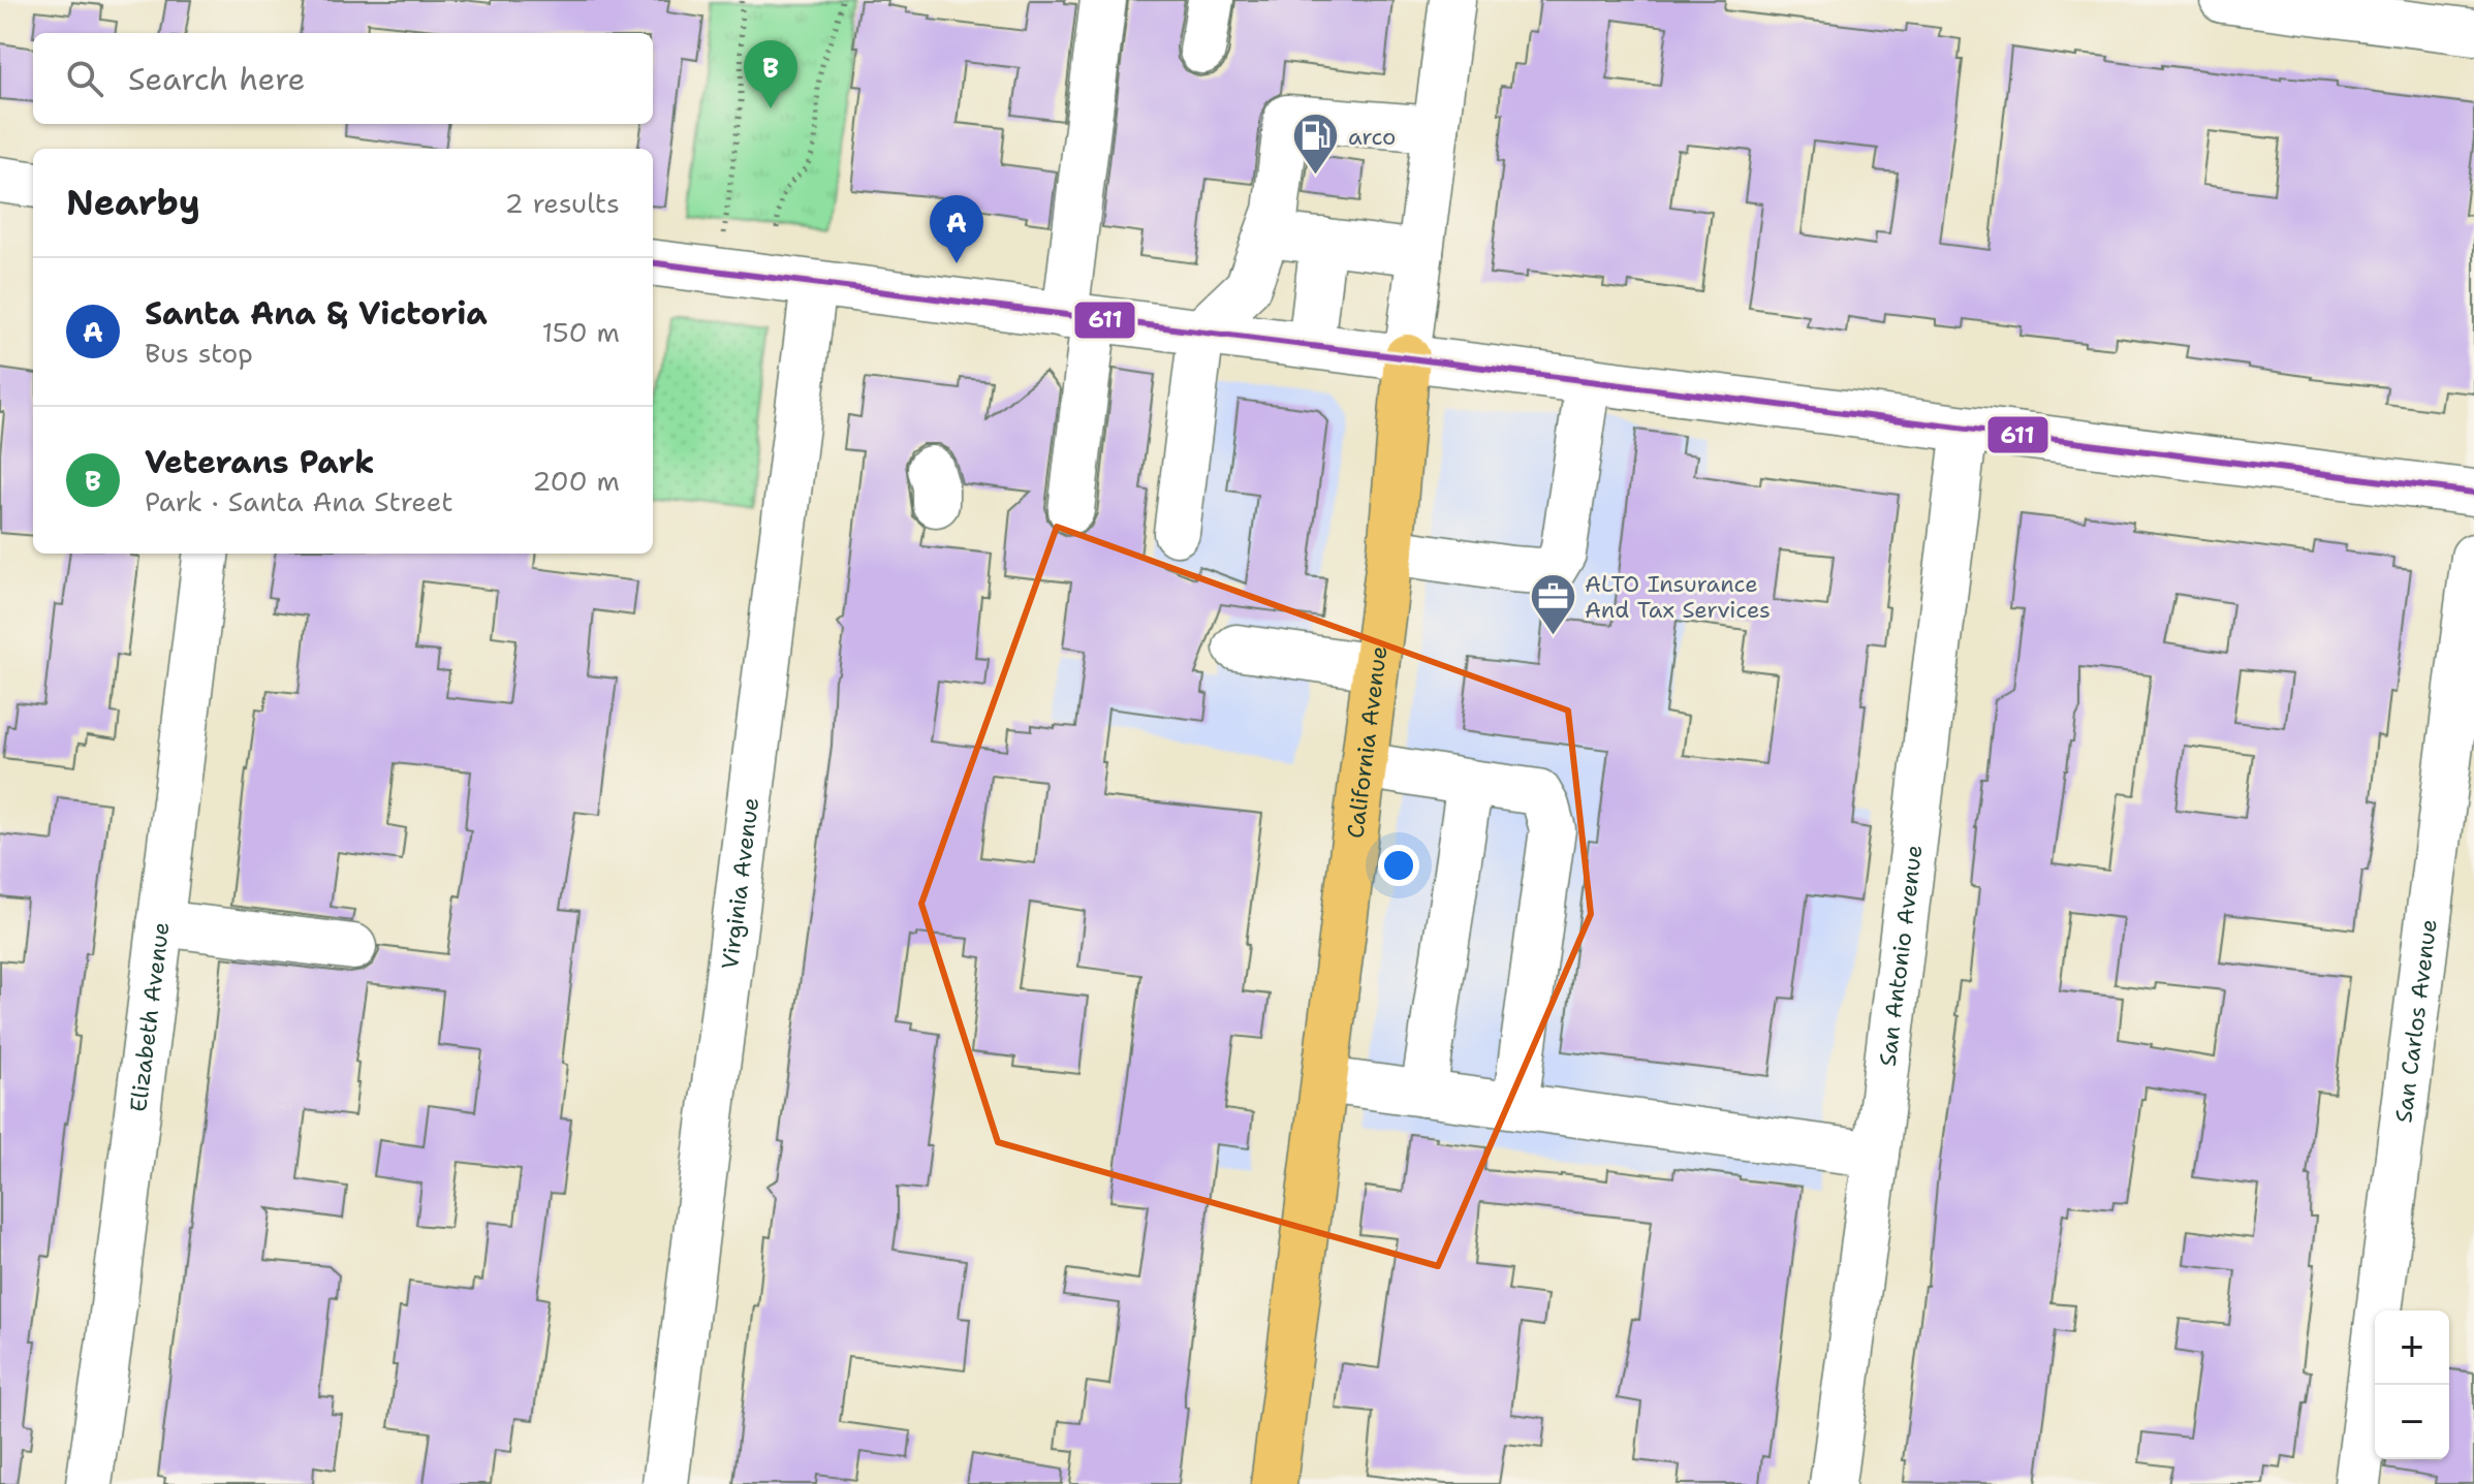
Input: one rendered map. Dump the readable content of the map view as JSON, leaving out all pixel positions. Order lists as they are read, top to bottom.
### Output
{
  "streets": {
    "main road": ["California Avenue"],
    "street": [
      "Virginia Avenue",
      "San Antonio Avenue",
      "Elizabeth Avenue",
      "San Carlos Avenue"
    ]
  },
  "places": {
    "fuel station": ["arco"],
    "office": ["ALTO Insurance And Tax Services"]
  },
  "lines": ["transit line 611"],
  "page": {
    "search": "Search here",
    "pins": ["B", "A"],
    "heading": ["Nearby", "2 results"],
    "list": [
      {
        "mark": "A",
        "name": "Santa Ana & Victoria",
        "note": "Bus stop",
        "value": "150 m"
      },
      {
        "mark": "B",
        "name": "Veterans Park",
        "note": "Park · Santa Ana Street",
        "value": "200 m"
      }
    ],
    "map_buttons": ["+", "−"]
  }
}
